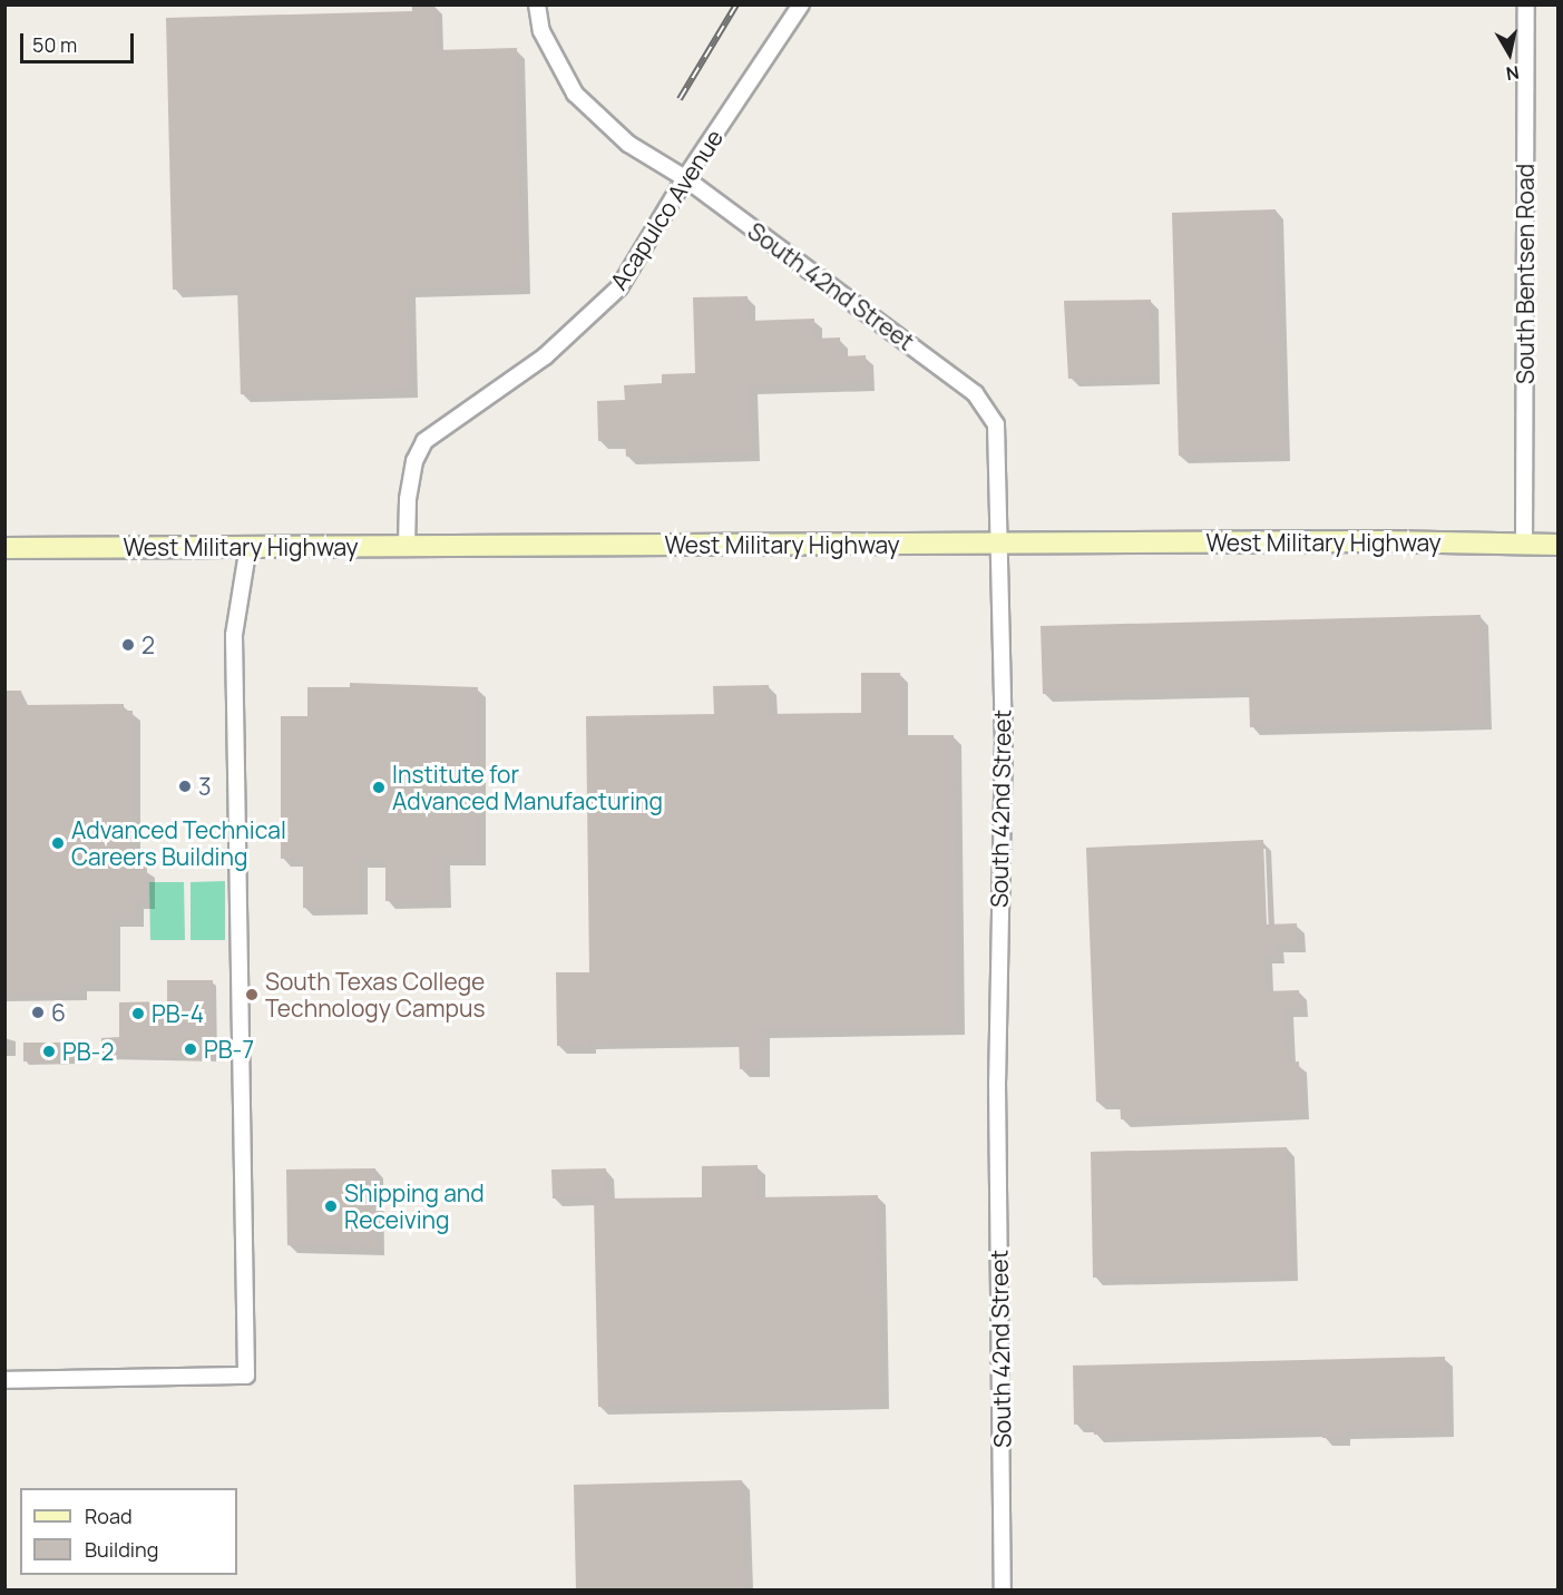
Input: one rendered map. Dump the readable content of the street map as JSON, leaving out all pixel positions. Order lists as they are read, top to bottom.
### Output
{
  "streets": {
    "main road": ["West Military Highway"],
    "street": ["Acapulco Avenue", "South Bentsen Road", "South 42nd Street"]
  },
  "crossings": [
    ["Acapulco Avenue", "South 42nd Street"],
    ["Acapulco Avenue", "West Military Highway"],
    ["South Bentsen Road", "West Military Highway"],
    ["South 42nd Street", "West Military Highway"]
  ],
  "places": [
    "2",
    "3",
    "Institute for Advanced Manufacturing",
    "Advanced Technical Careers Building",
    "South Texas College Technology Campus",
    "6",
    "PB-4",
    "PB-7",
    "PB-2",
    "Shipping and Receiving"
  ],
  "legend": ["Road", "Building"],
  "scale_bar": "50 m",
  "north": "bottom"
}
